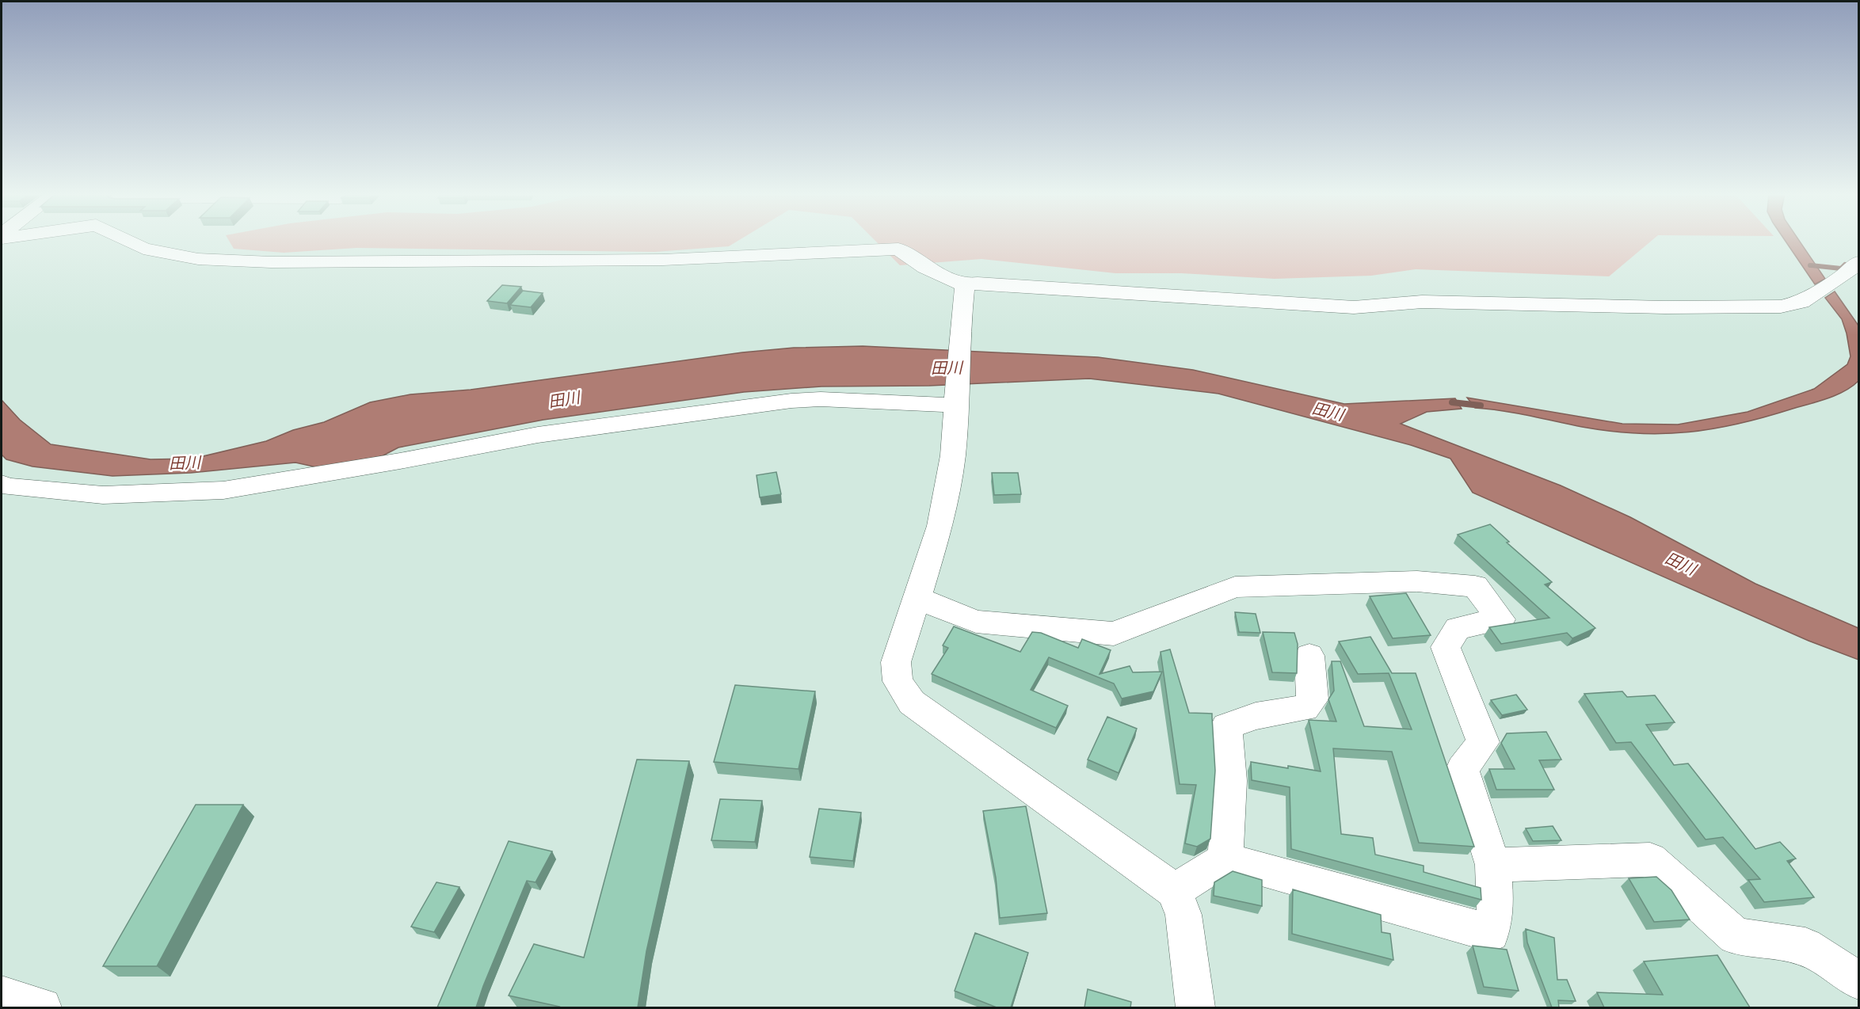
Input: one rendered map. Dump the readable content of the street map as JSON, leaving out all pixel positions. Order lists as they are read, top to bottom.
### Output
{
  "water": ["田川"]
}
